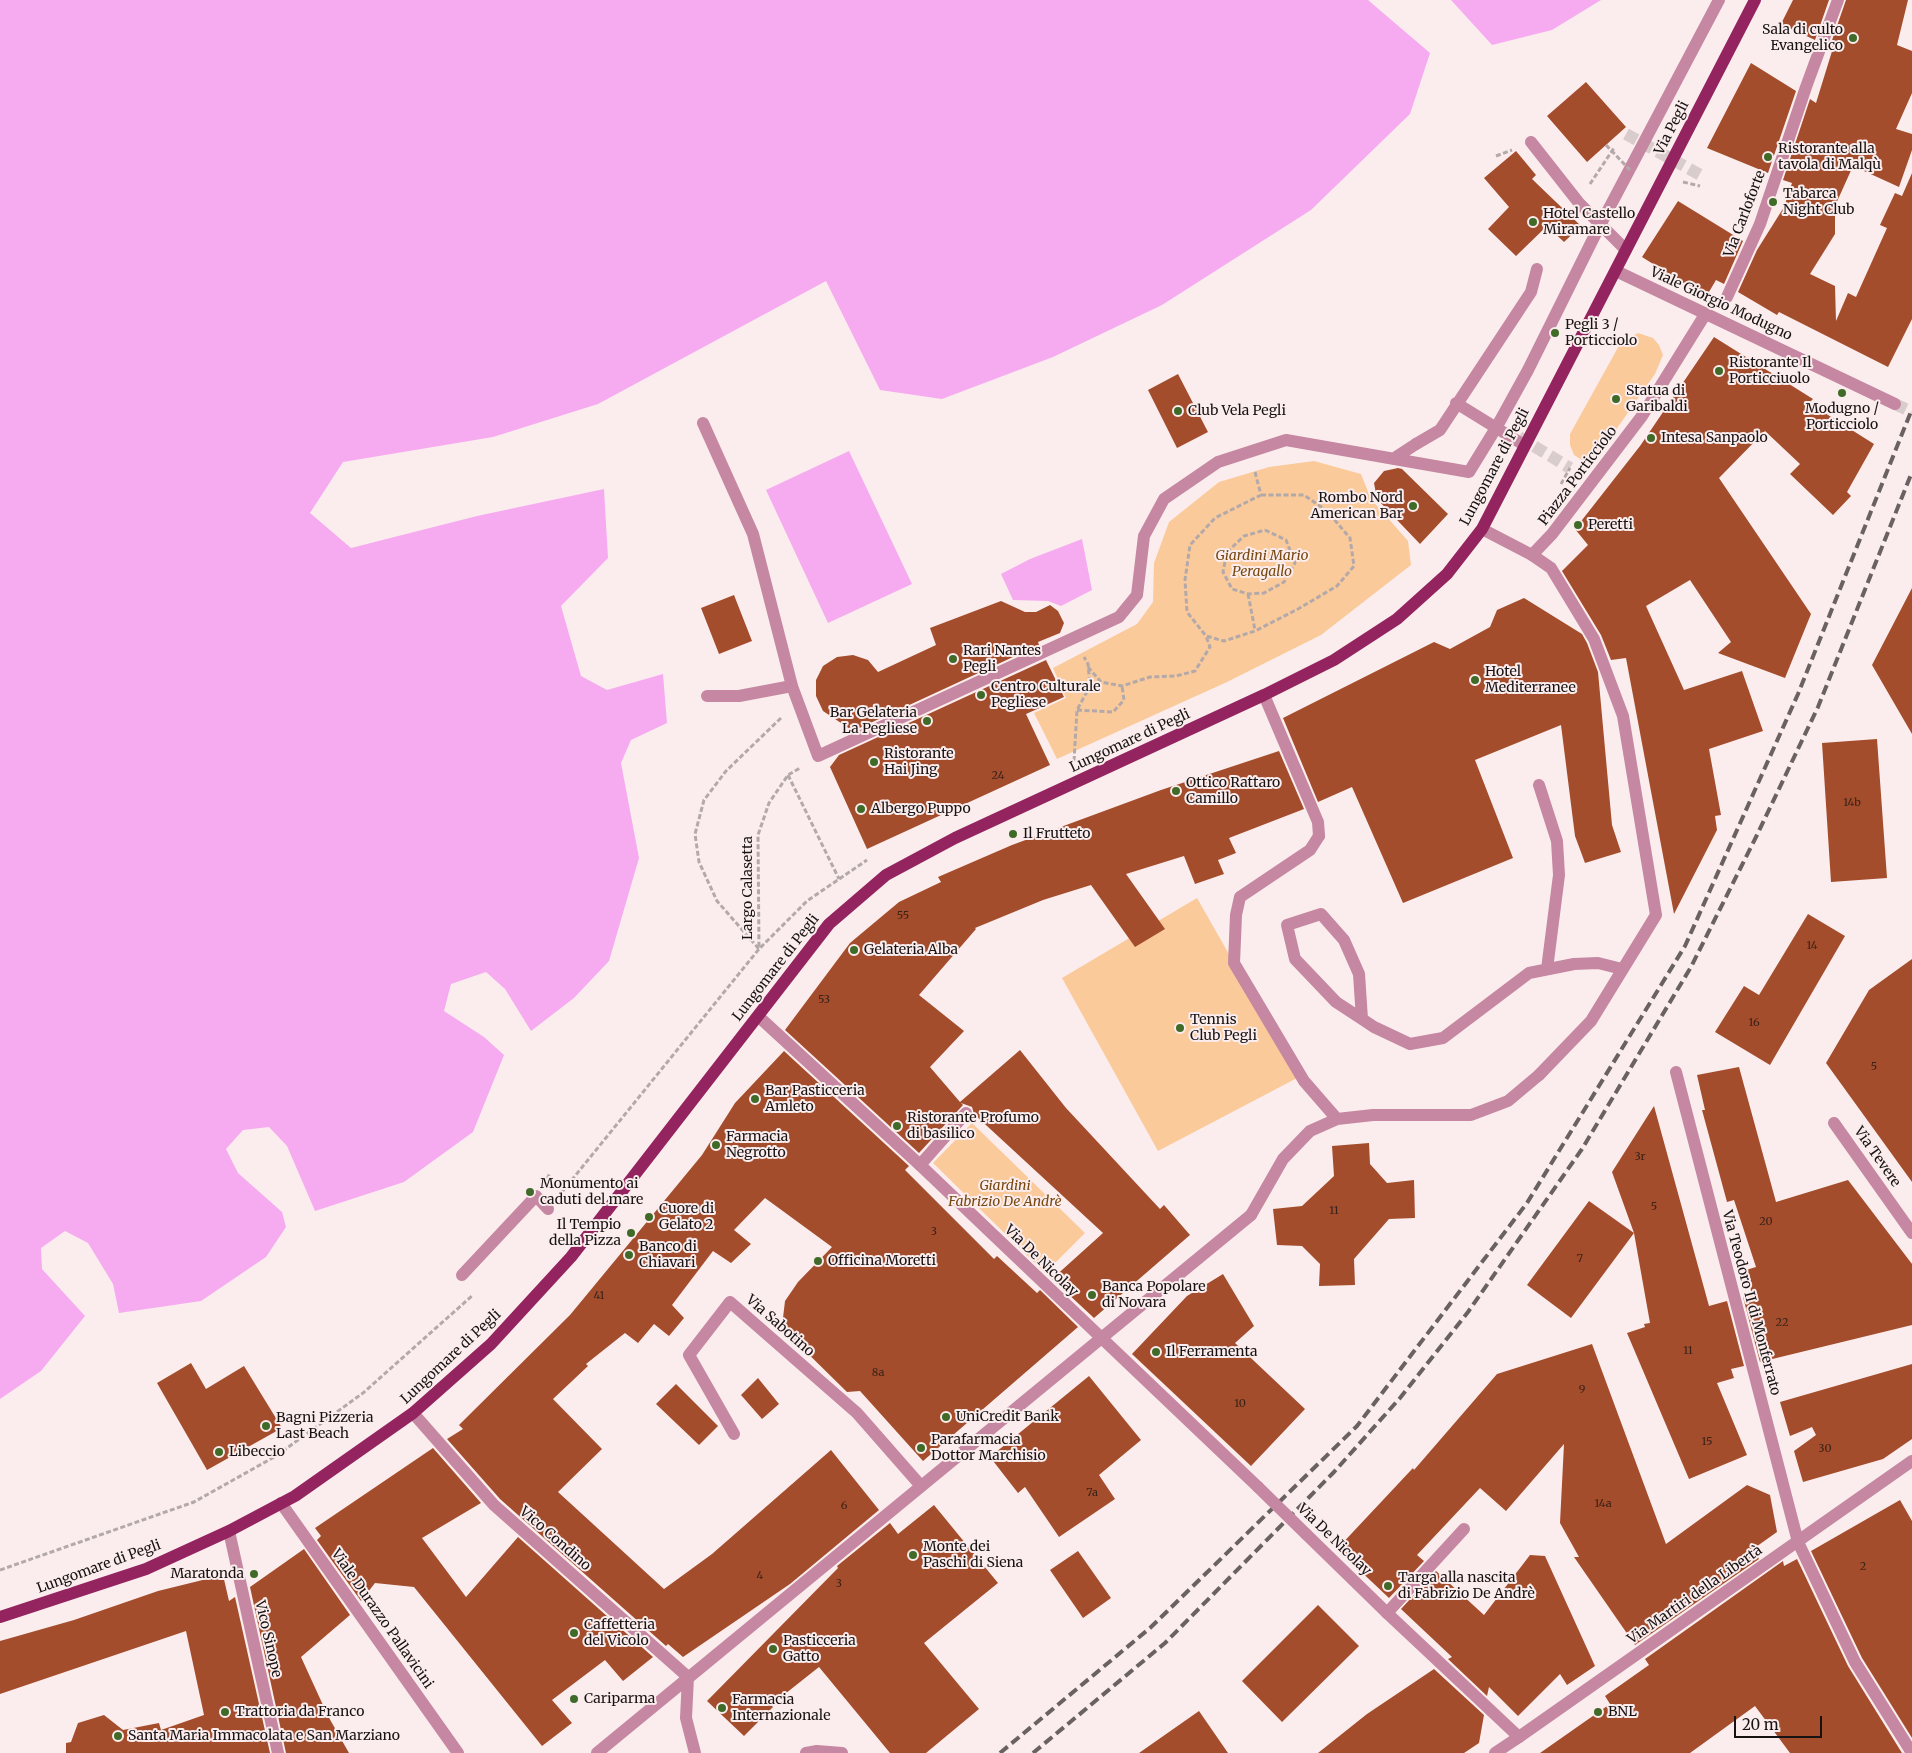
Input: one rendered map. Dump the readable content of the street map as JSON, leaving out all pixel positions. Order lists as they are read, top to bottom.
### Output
{
  "streets": {
    "main road": ["Via Pegli", "Lungomare di Pegli"],
    "street": [
      "Via Carloforte",
      "Viale Giorgio Modugno",
      "Piazza Porticciolo",
      "Via Tevere",
      "Via De Nicolay",
      "Via Teodoro II di Monferrato",
      "Via Sabotino",
      "Vico Condino",
      "Via Martiri della Libertà",
      "Viale Durazzo Pallavicini",
      "Vico Sinope"
    ],
    "path": ["Largo Calasetta"]
  },
  "crossings": [
    ["Via Pegli", "Viale Giorgio Modugno"],
    ["Via Pegli", "Lungomare di Pegli"],
    ["Viale Giorgio Modugno", "Lungomare di Pegli"],
    ["Viale Giorgio Modugno", "Piazza Porticciolo"],
    ["Lungomare di Pegli", "Largo Calasetta"],
    ["Lungomare di Pegli", "Via De Nicolay"],
    ["Lungomare di Pegli", "Vico Condino"],
    ["Lungomare di Pegli", "Viale Durazzo Pallavicini"],
    ["Lungomare di Pegli", "Vico Sinope"],
    ["Via De Nicolay", "Via Martiri della Libertà"],
    ["Via Teodoro II di Monferrato", "Via Martiri della Libertà"]
  ],
  "parks": ["Giardini Mario Peragallo", "Giardini Fabrizio De Andrè"],
  "places": [
    "Sala di culto Evangelico",
    "Ristorante alla tavola di Malqù",
    "Tabarca Night Club",
    "Hotel Castello Miramare",
    "Pegli 3 / Porticciolo",
    "Ristorante Il Porticciuolo",
    "Modugno / Porticciolo",
    "Statua di Garibaldi",
    "Club Vela Pegli",
    "Intesa Sanpaolo",
    "Rombo Nord American Bar",
    "Peretti",
    "Rari Nantes Pegli",
    "Hotel Mediterranee",
    "Centro Culturale Pegliese",
    "Bar Gelateria La Pegliese",
    "Ristorante Hai Jing",
    "Ottico Rattaro Camillo",
    "Albergo Puppo",
    "Il Frutteto",
    "Gelateria Alba",
    "Tennis Club Pegli",
    "Bar Pasticceria Amleto",
    "Ristorante Profumo di basilico",
    "Farmacia Negrotto",
    "Monumento ai caduti del mare",
    "Cuore di Gelato 2",
    "Il Tempio della Pizza",
    "Banco di Chiavari",
    "Officina Moretti",
    "Banca Popolare di Novara",
    "Il Ferramenta",
    "UniCredit Bank",
    "Bagni Pizzeria Last Beach",
    "Parafarmacia Dottor Marchisio",
    "Libeccio",
    "Monte dei Paschi di Siena",
    "Maratonda",
    "Targa alla nascita di Fabrizio De Andrè",
    "Caffetteria del Vicolo",
    "Pasticceria Gatto",
    "Cariparma",
    "Farmacia Internazionale",
    "Trattoria da Franco",
    "BNL",
    "Santa Maria Immacolata e San Marziano"
  ],
  "house_numbers": [
    "24",
    "14b",
    "55",
    "14",
    "53",
    "16",
    "5",
    "3r",
    "5",
    "11",
    "20",
    "3",
    "7",
    "41",
    "22",
    "11",
    "8a",
    "9",
    "10",
    "15",
    "30",
    "7a",
    "14a",
    "6",
    "2",
    "4",
    "3"
  ],
  "scale_bar": "20 m"
}
